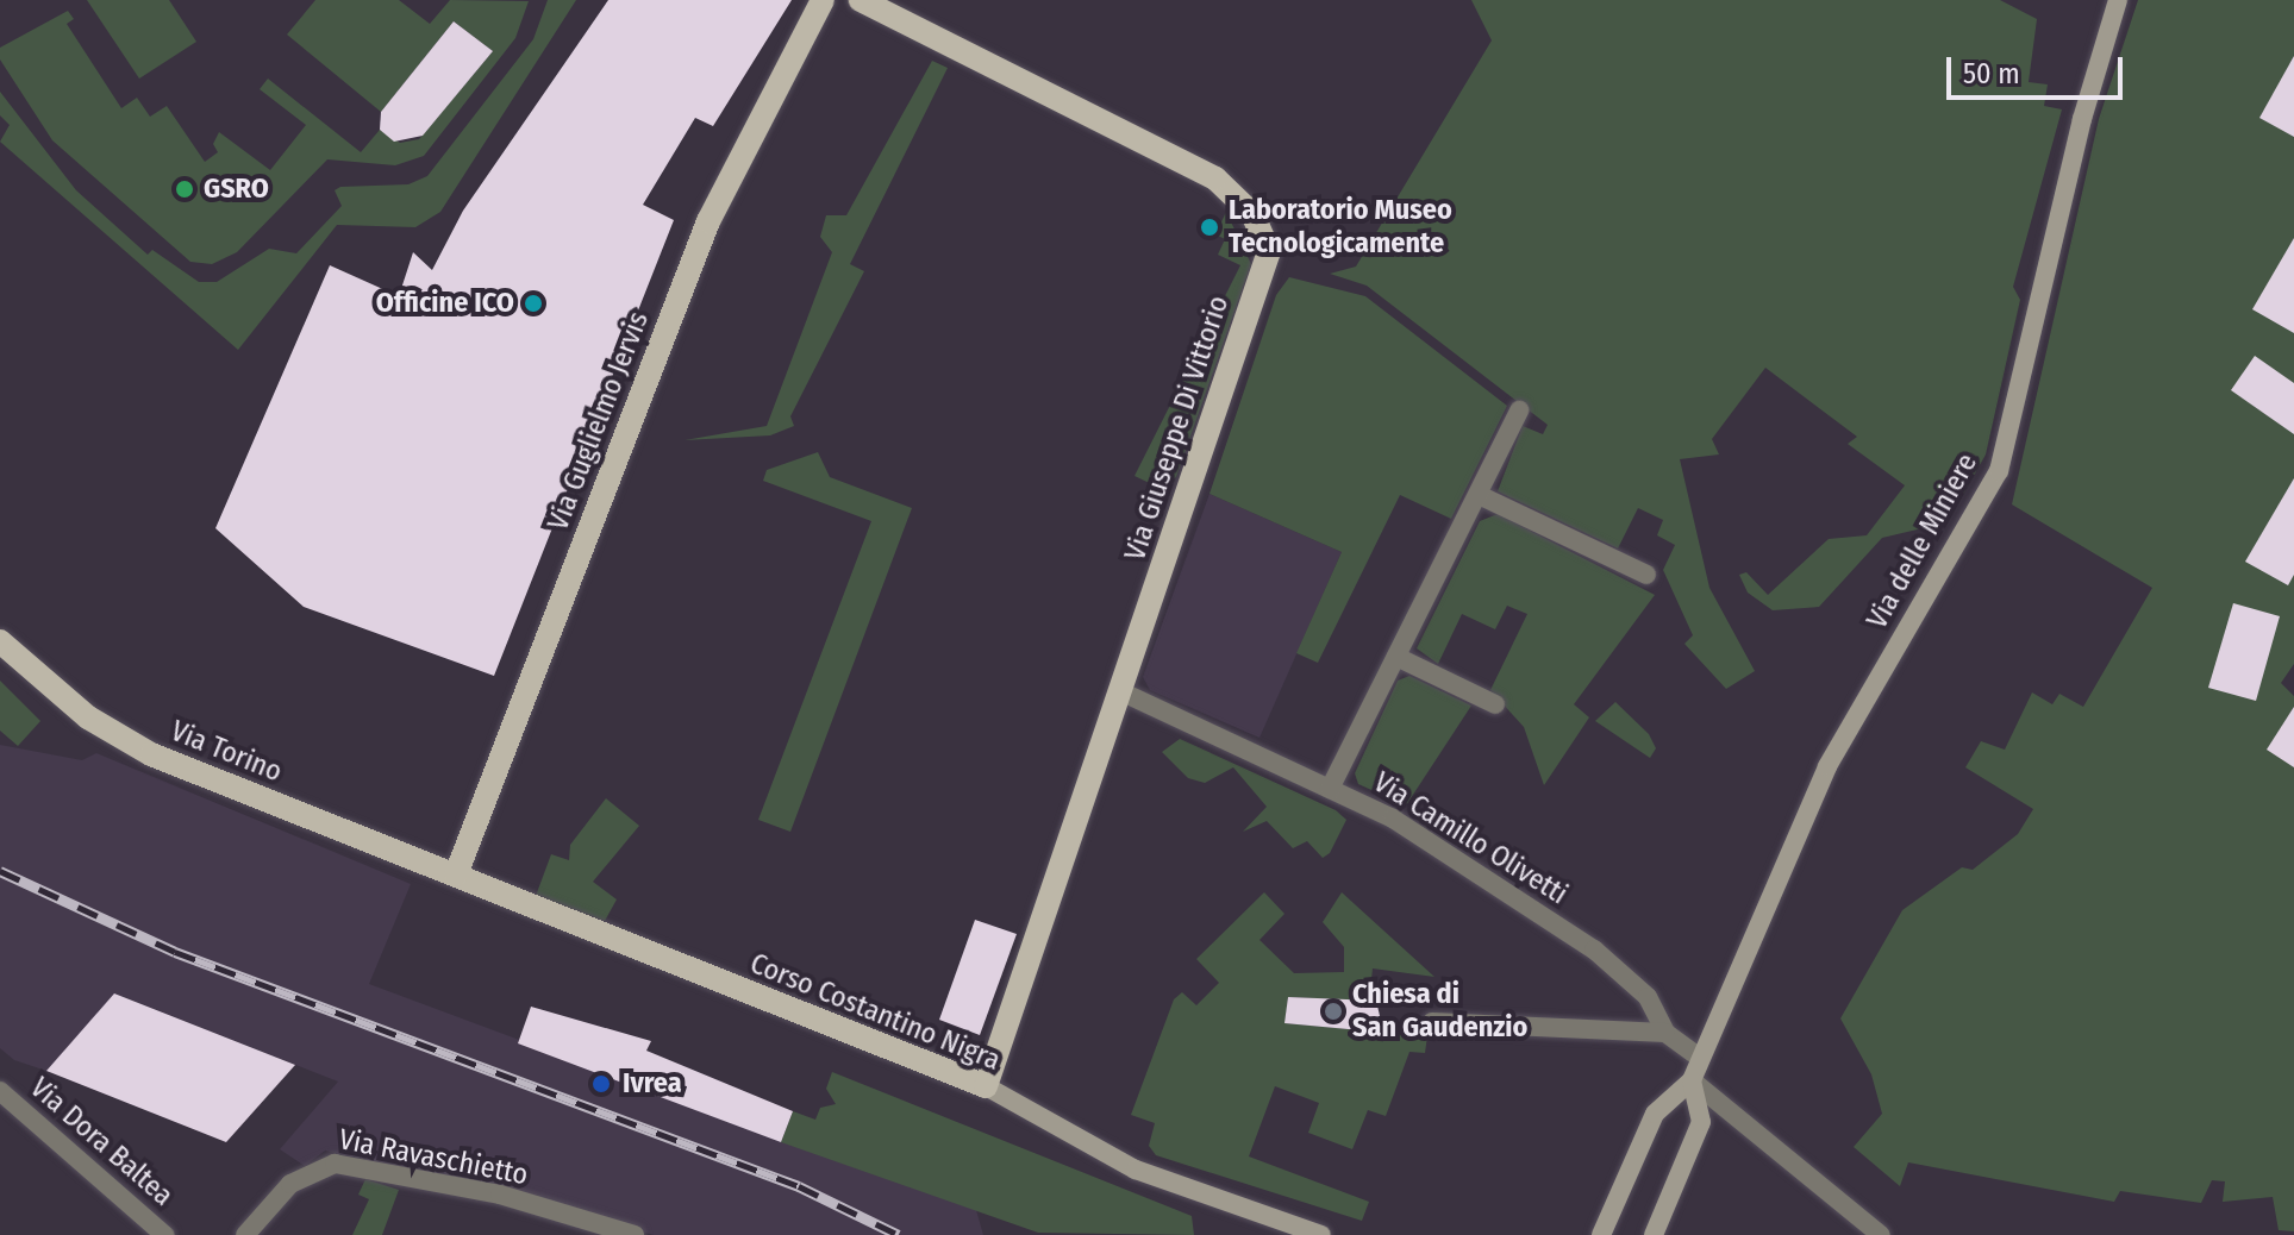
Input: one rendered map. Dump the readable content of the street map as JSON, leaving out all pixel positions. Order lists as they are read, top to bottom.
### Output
{
  "streets": {
    "main road": [
      "Via Guglielmo Jervis",
      "Via Giuseppe Di Vittorio",
      "Via Torino",
      "Corso Costantino Nigra"
    ],
    "street": [
      "Via delle Miniere",
      "Via Camillo Olivetti",
      "Via Dora Baltea",
      "Via Ravaschietto"
    ]
  },
  "crossings": [
    ["Via Guglielmo Jervis", "Via Torino"],
    ["Via Guglielmo Jervis", "Corso Costantino Nigra"],
    ["Via Giuseppe Di Vittorio", "Via Camillo Olivetti"],
    ["Via Giuseppe Di Vittorio", "Corso Costantino Nigra"],
    ["Via delle Miniere", "Via Camillo Olivetti"],
    ["Via Torino", "Corso Costantino Nigra"]
  ],
  "places": [
    "GSRO",
    "Laboratorio Museo Tecnologicamente",
    "Officine ICO",
    "Chiesa di San Gaudenzio",
    "Ivrea"
  ],
  "scale_bar": "50 m"
}
